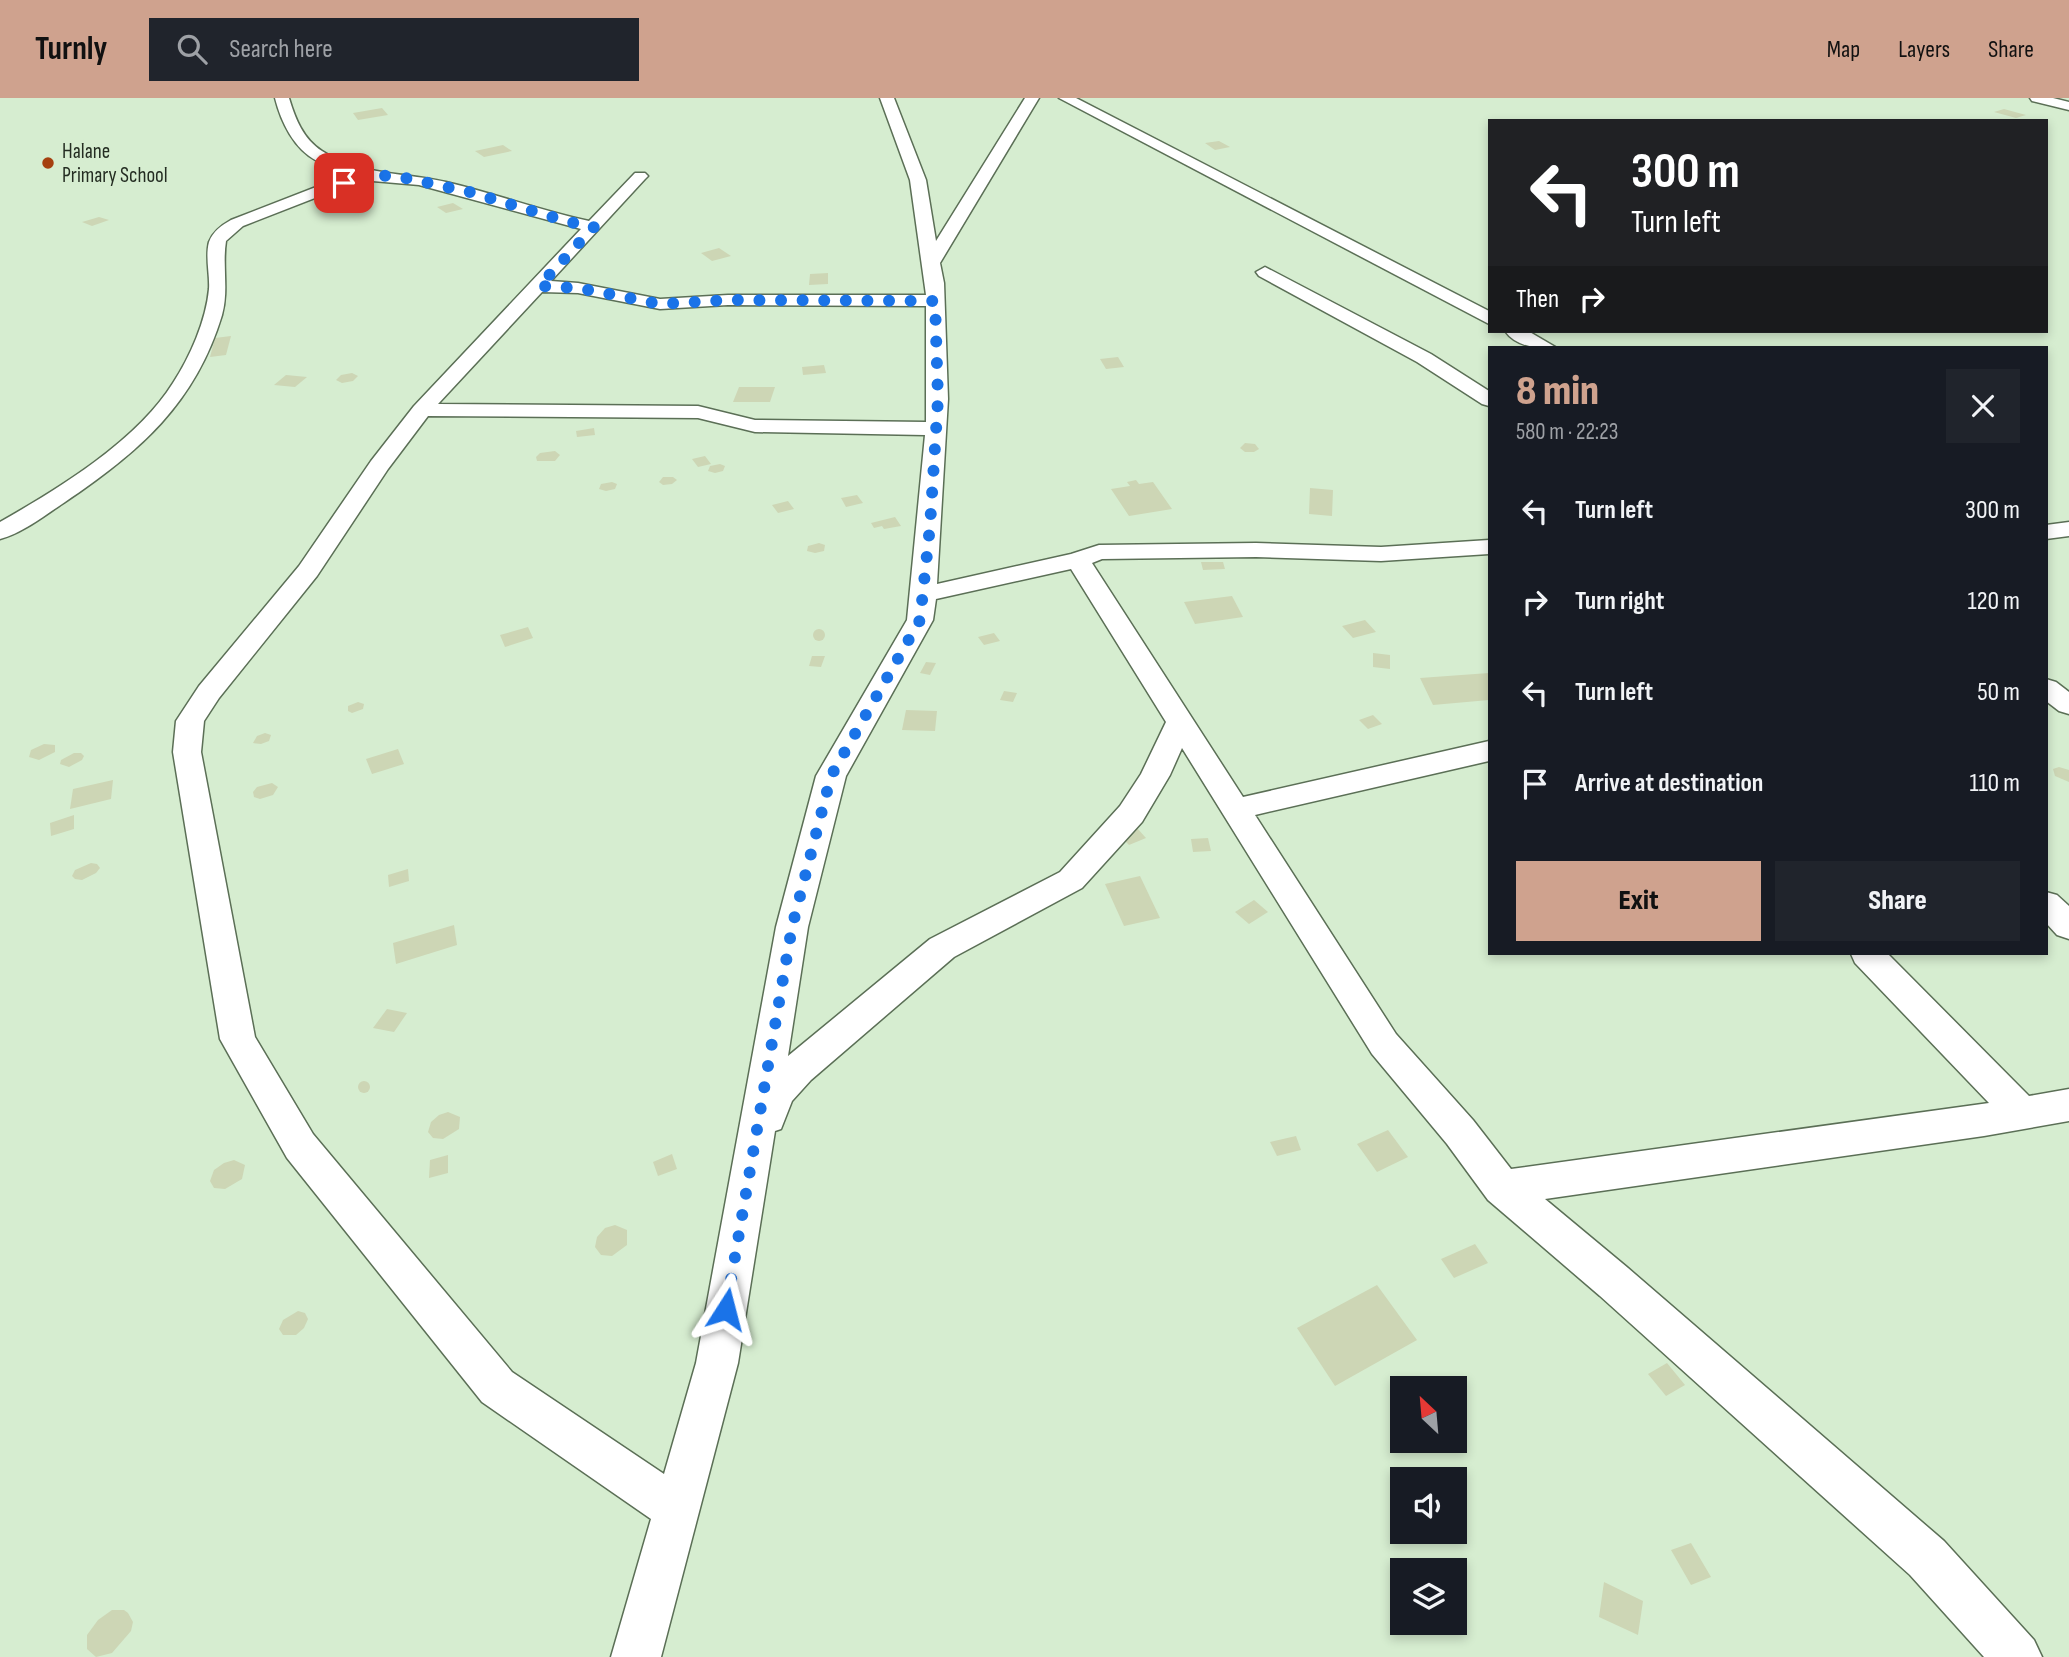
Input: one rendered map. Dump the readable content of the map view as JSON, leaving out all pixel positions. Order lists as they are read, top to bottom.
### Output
{
  "places": ["Halane Primary School"],
  "north": "top left",
  "page": {
    "header": "Turnly",
    "search": "Search here",
    "nav": ["Map", "Layers", "Share"],
    "turn": ["300 m", "Turn left"],
    "then": "Then",
    "heading": ["8 min", "580 m · 22:23"],
    "list": [
      {
        "name": "Turn left",
        "value": "300 m"
      },
      {
        "name": "Turn right",
        "value": "120 m"
      },
      {
        "name": "Turn left",
        "value": "50 m"
      },
      {
        "name": "Arrive at destination",
        "value": "110 m"
      }
    ],
    "buttons": ["Exit", "Share"]
  }
}
